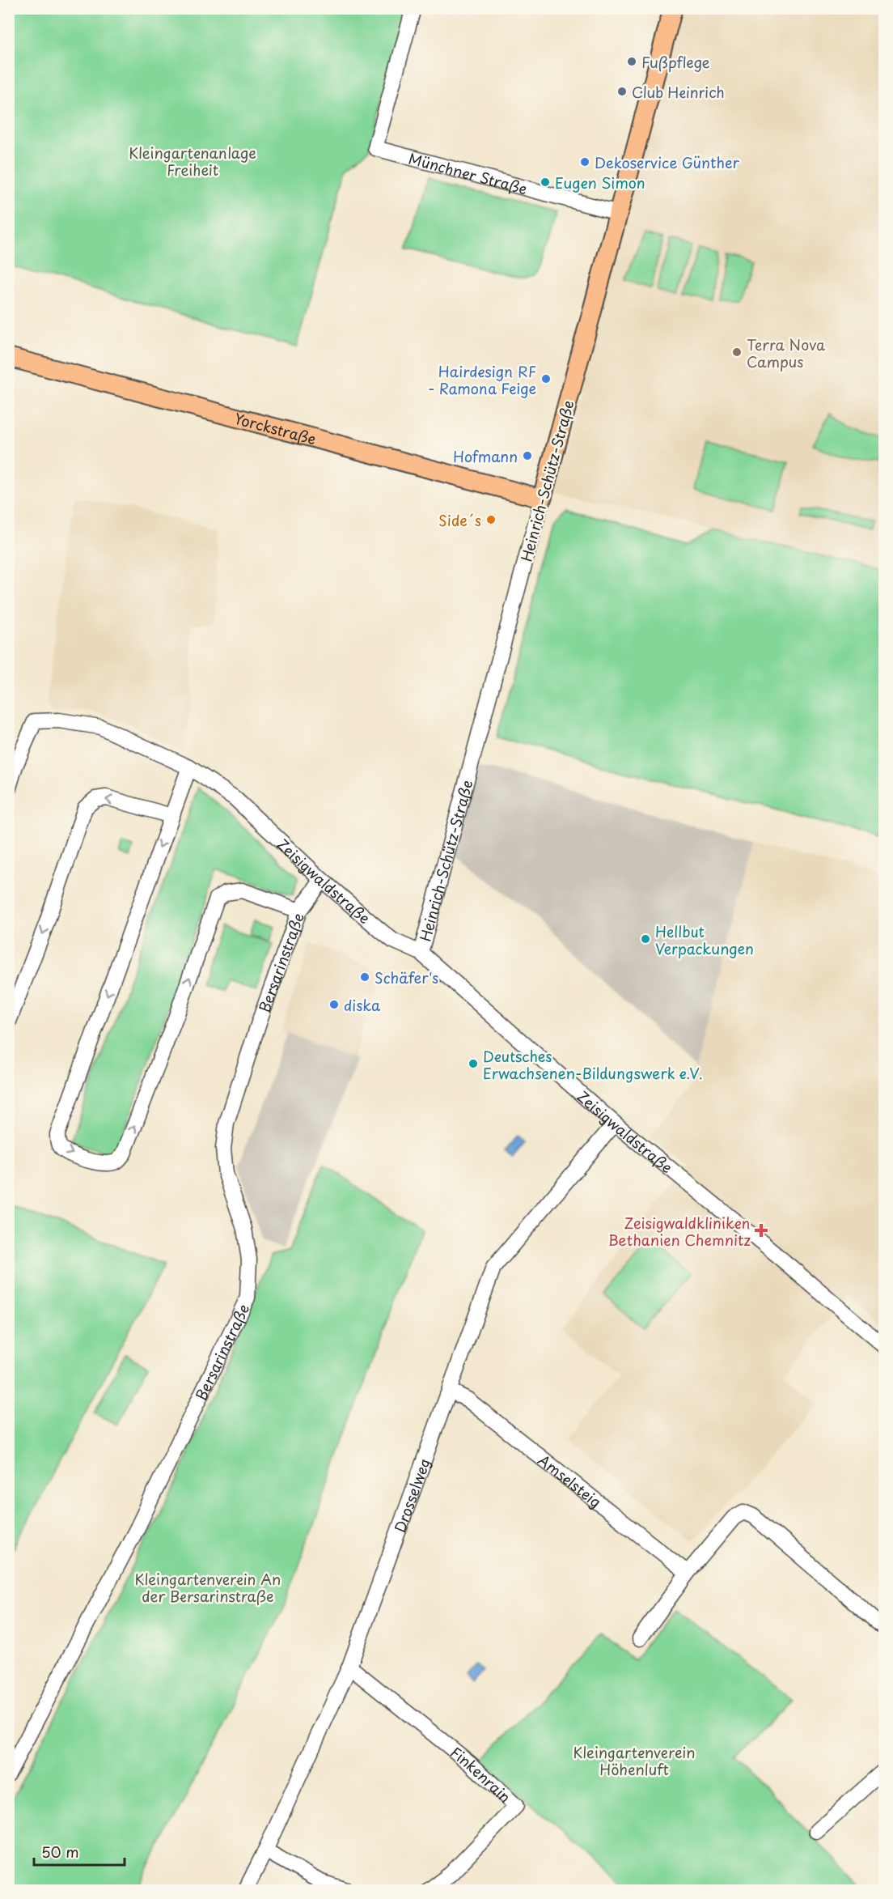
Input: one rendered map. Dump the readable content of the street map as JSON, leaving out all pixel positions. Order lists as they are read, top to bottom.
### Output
{
  "streets": {
    "main road": ["Yorckstraße", "Heinrich-Schütz-Straße"],
    "street": [
      "Münchner Straße",
      "Zeisigwaldstraße",
      "Bersarinstraße",
      "Amselsteig",
      "Drosselweg",
      "Finkenrain"
    ]
  },
  "crossings": [
    ["Münchner Straße", "Heinrich-Schütz-Straße"],
    ["Yorckstraße", "Heinrich-Schütz-Straße"],
    ["Heinrich-Schütz-Straße", "Zeisigwaldstraße"],
    ["Zeisigwaldstraße", "Bersarinstraße"],
    ["Zeisigwaldstraße", "Drosselweg"],
    ["Amselsteig", "Drosselweg"],
    ["Drosselweg", "Finkenrain"]
  ],
  "parks": ["Kleingartenanlage Freiheit", "Kleingartenverein An der Bersarinstraße", "Kleingartenverein Höhenluft"],
  "places": {
    "other": [
      "Fußpflege",
      "Club Heinrich",
      "Dekoservice Günther",
      "Eugen Simon",
      "Terra Nova Campus",
      "Hairdesign RF - Ramona Feige",
      "Hofmann",
      "Side´s",
      "Hellbut Verpackungen",
      "Schäfer's",
      "diska",
      "Deutsches Erwachsenen-Bildungswerk e.V."
    ],
    "health": ["Zeisigwaldkliniken Bethanien Chemnitz"]
  },
  "scale_bar": "50 m"
}
